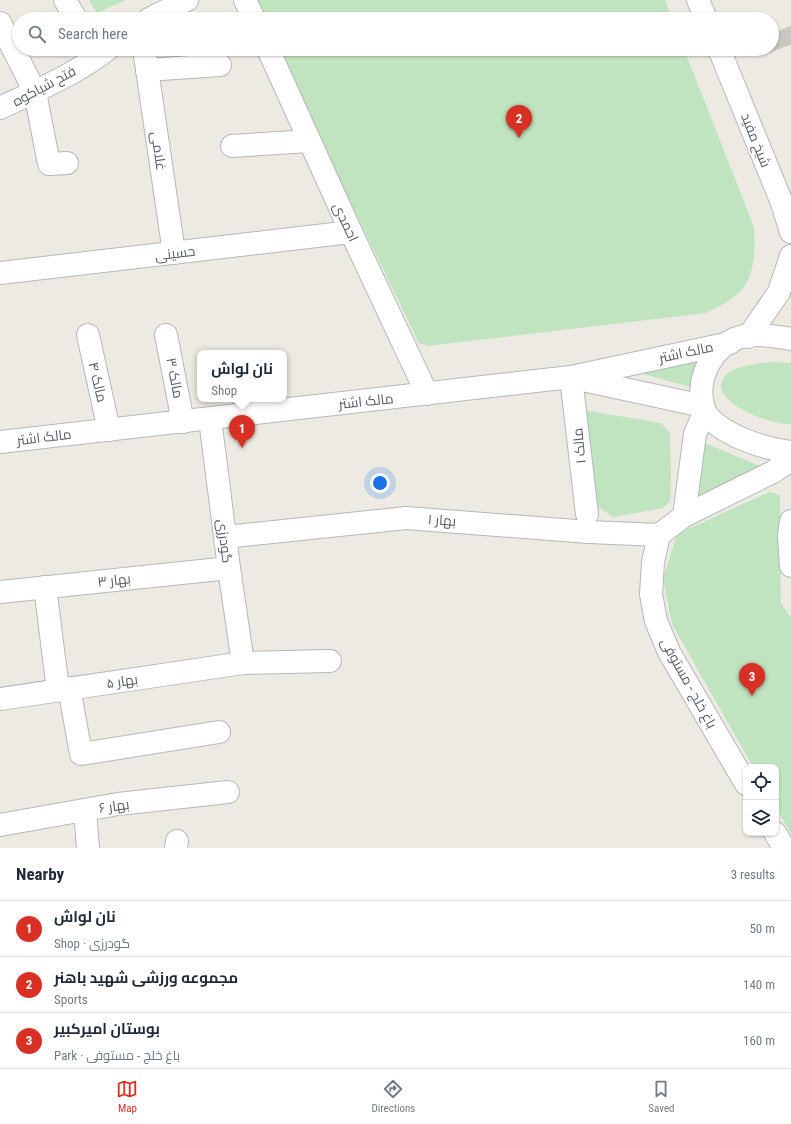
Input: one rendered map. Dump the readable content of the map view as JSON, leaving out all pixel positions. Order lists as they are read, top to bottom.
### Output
{
  "streets": {
    "street": [
      "فتح شیاکوه",
      "شیخ مفید",
      "غلامی",
      "احمدی",
      "حسینی",
      "مالک اشتر",
      "مالک ۳",
      "مالک ۴",
      "مالک ۱",
      "بهار ۱",
      "گودرزی",
      "بهار ۳",
      "بهار ۵",
      "باغ خلج - مستوفی",
      "بهار ۶"
    ]
  },
  "crossings": [
    ["غلامی", "حسینی"],
    ["احمدی", "حسینی"],
    ["احمدی", "مالک اشتر"],
    ["مالک اشتر", "مالک ۳"],
    ["مالک اشتر", "مالک ۴"],
    ["مالک اشتر", "مالک ۱"],
    ["مالک اشتر", "گودرزی"],
    ["بهار ۱", "گودرزی"],
    ["بهار ۱", "باغ خلج - مستوفی"],
    ["گودرزی", "بهار ۳"],
    ["گودرزی", "بهار ۵"]
  ],
  "page": {
    "search": "Search here",
    "pins": ["2", "1", "3"],
    "popup": ["نان لواش", "Shop"],
    "heading": ["Nearby", "3 results"],
    "list": [
      {
        "mark": "1",
        "name": "نان لواش",
        "note": "Shop · گودرزی",
        "value": "50 m"
      },
      {
        "mark": "2",
        "name": "مجموعه ورزشی شهید باهنر",
        "note": "Sports",
        "value": "140 m"
      },
      {
        "mark": "3",
        "name": "بوستان امیرکبیر",
        "note": "Park · باغ خلج - مستوفی",
        "value": "160 m"
      }
    ],
    "nav": ["Map", "Directions", "Saved"]
  }
}
